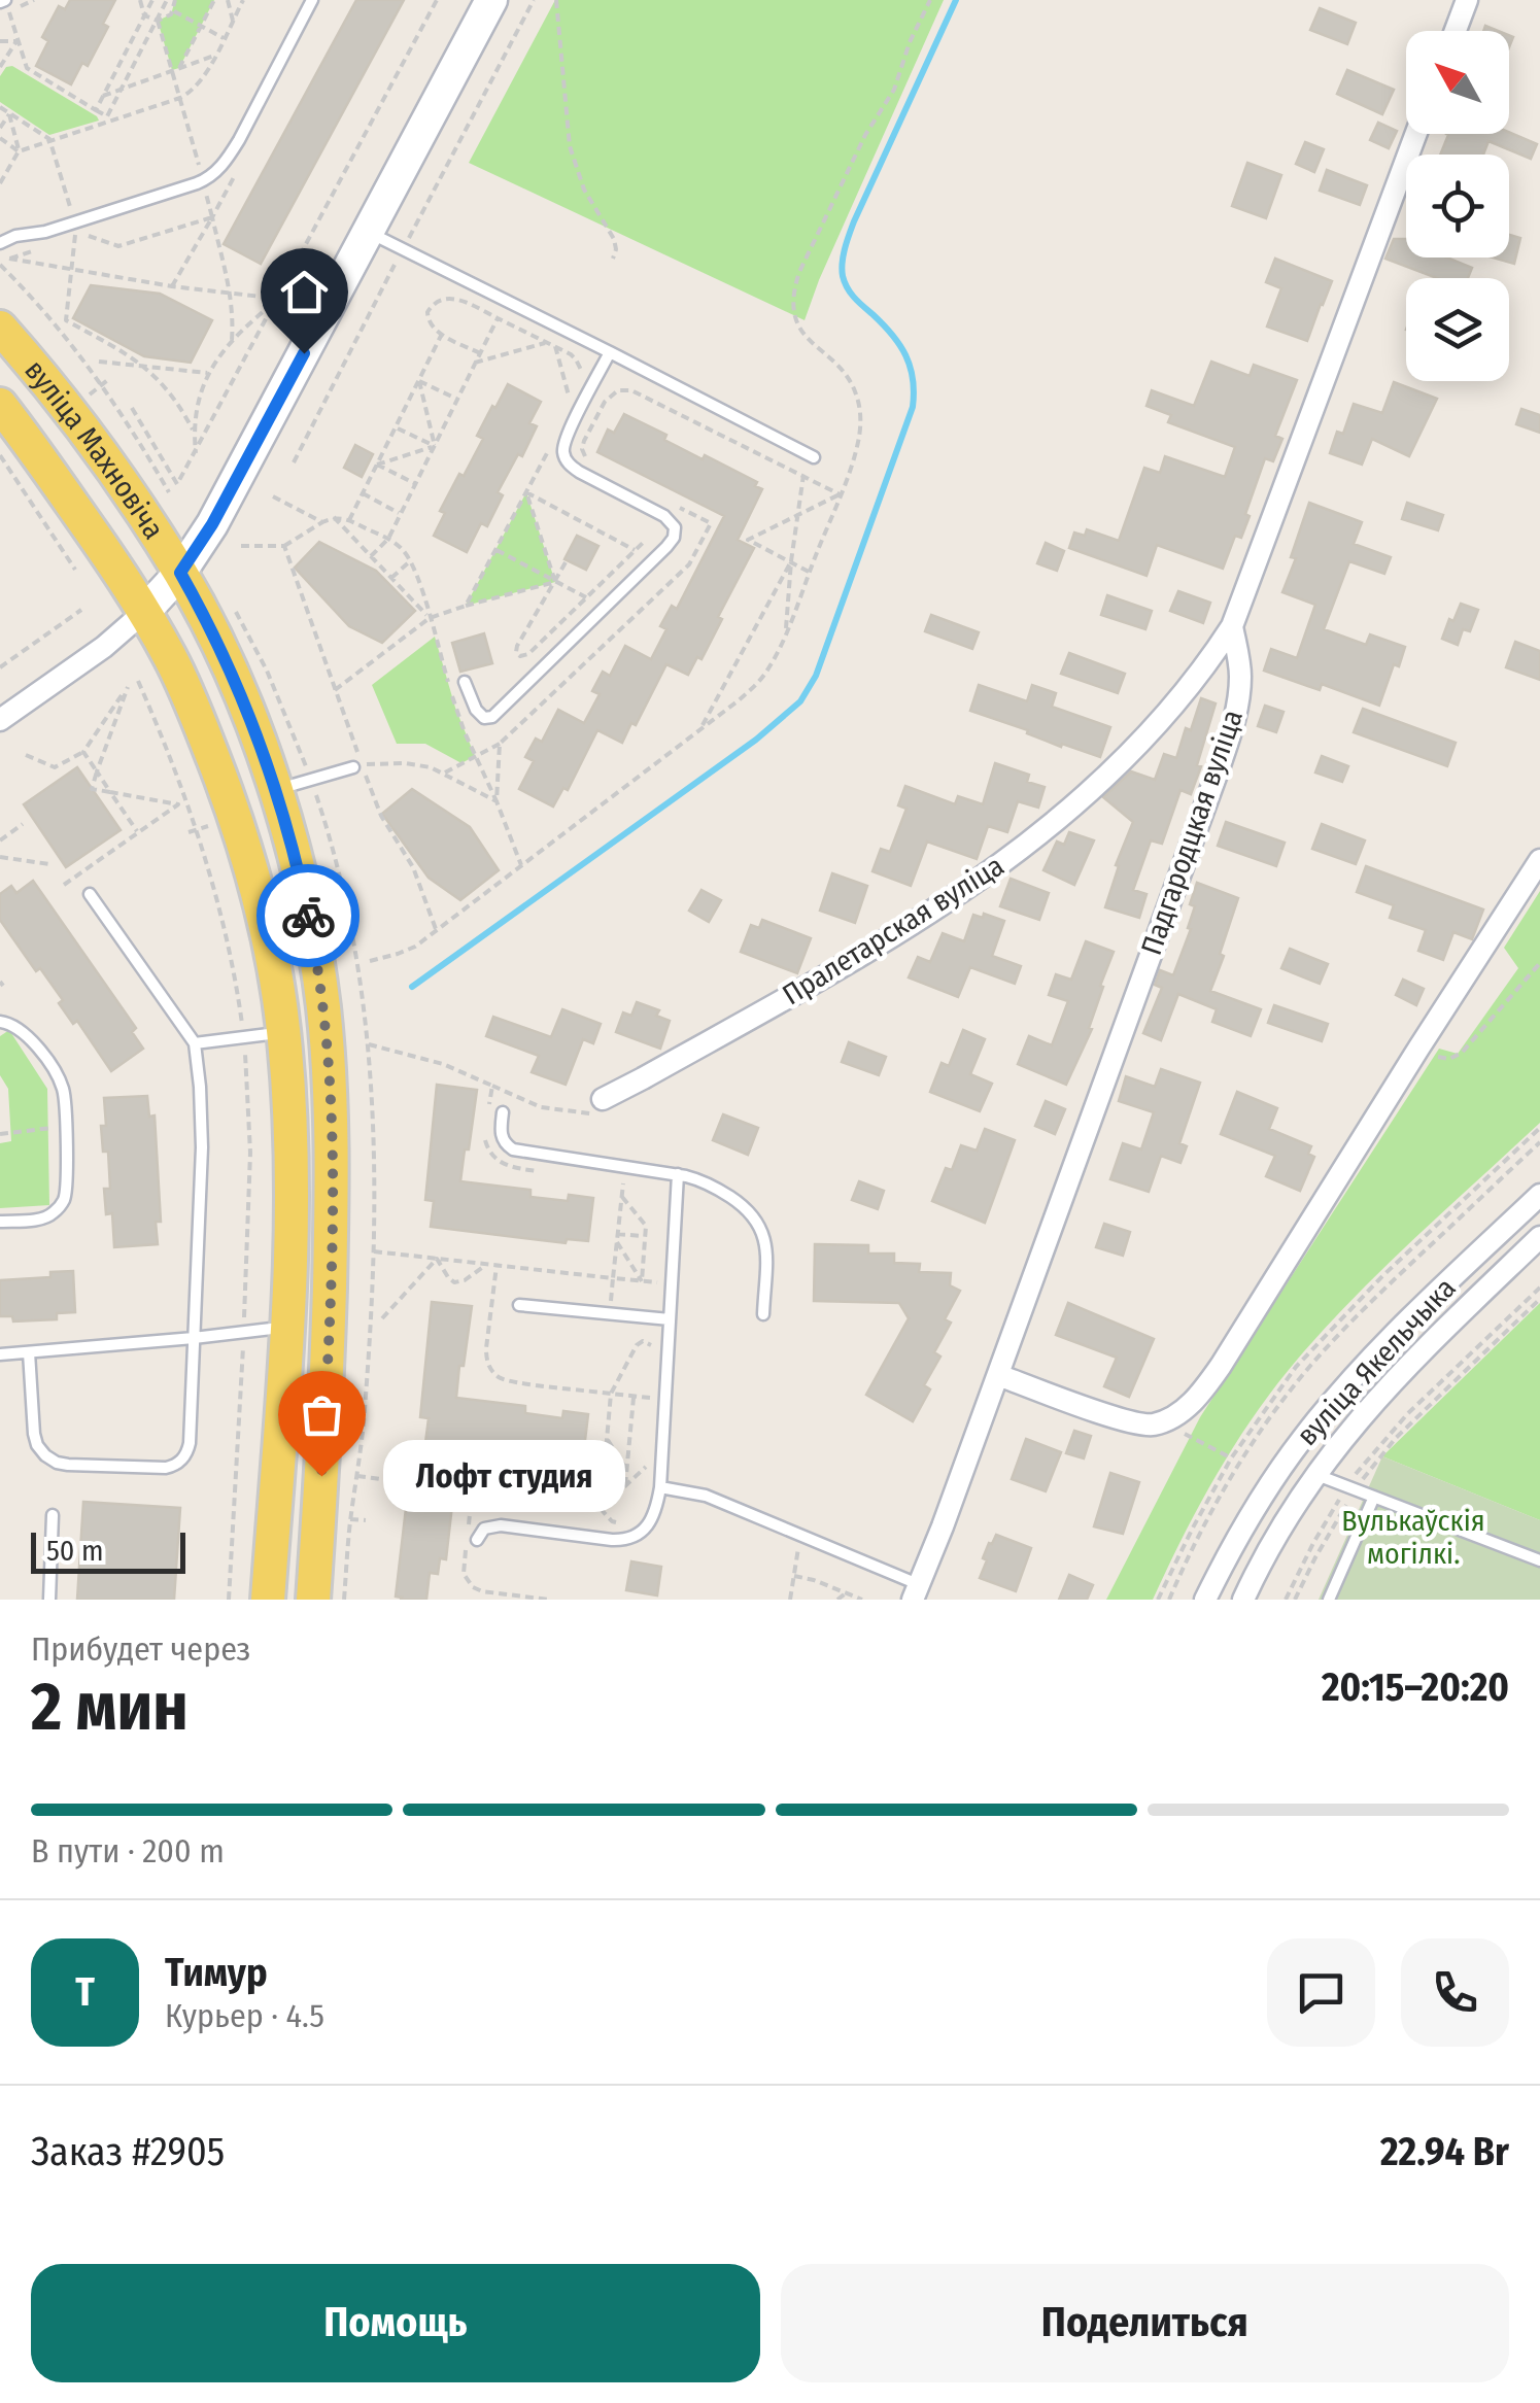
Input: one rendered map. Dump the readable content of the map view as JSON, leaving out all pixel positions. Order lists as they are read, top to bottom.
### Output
{
  "streets": {
    "main road": ["вуліца Махновіча"],
    "street": ["Падгародцкая вуліца", "Пралетарская вуліца", "вуліца Якельчыка"]
  },
  "crossings": [
    ["Падгародцкая вуліца", "Пралетарская вуліца"]
  ],
  "parks": ["Вулькаўскія могілкі."],
  "places": ["Лофт студия"],
  "scale_bar": "50 m",
  "north": "top left",
  "page": {
    "bubble": "Лофт студия",
    "scale": "50 m",
    "heading": ["2 мин", "Прибудет через", "20:15–20:20"],
    "panel": [
      "Тимур",
      "Курьер · 4.5",
      "Заказ #2905",
      "22.94 Br"
    ],
    "bar": "В пути · 200 m",
    "round": "Т",
    "buttons": ["Помощь", "Поделиться"]
  }
}
